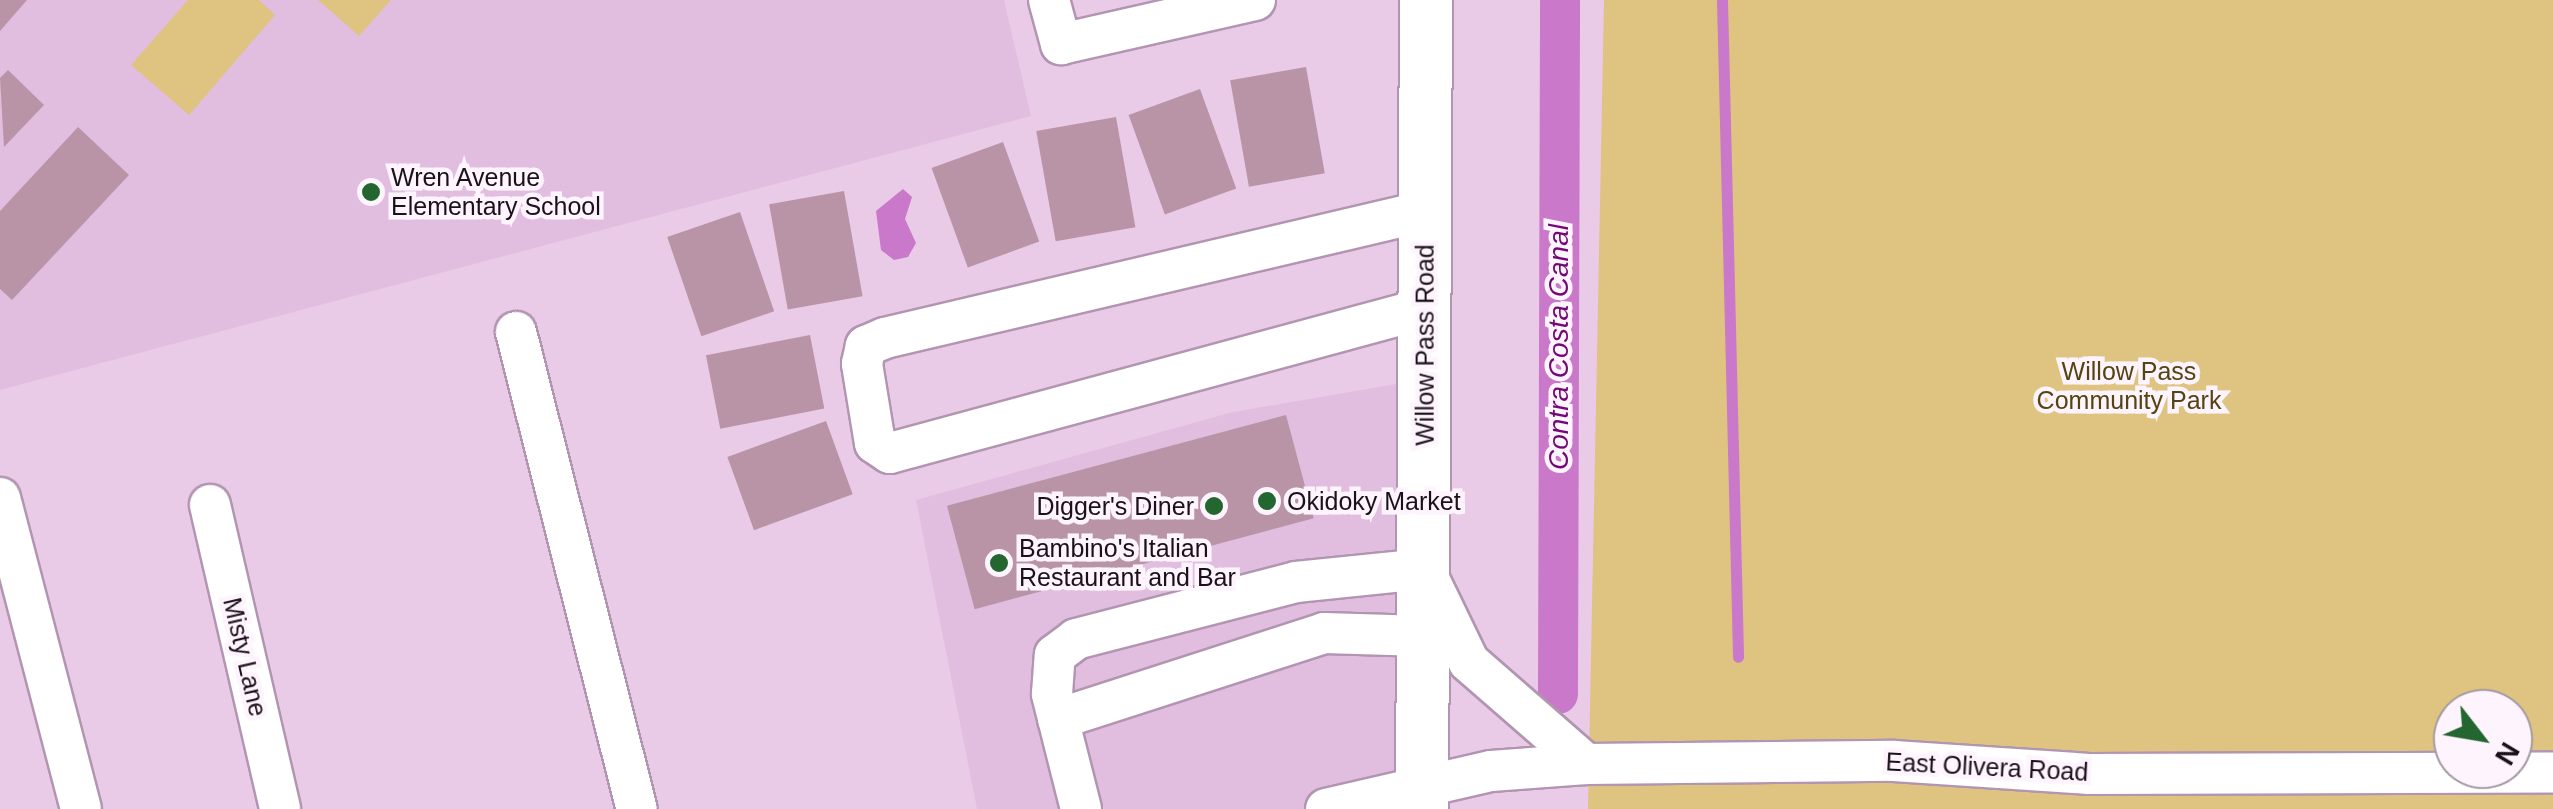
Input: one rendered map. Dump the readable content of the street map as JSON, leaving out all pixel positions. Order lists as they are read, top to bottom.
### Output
{
  "streets": {
    "main road": ["Willow Pass Road"],
    "street": ["Misty Lane", "East Olivera Road"]
  },
  "crossings": [
    ["Willow Pass Road", "East Olivera Road"]
  ],
  "water": ["Contra Costa Canal"],
  "parks": ["Willow Pass Community Park"],
  "places": [
    "Wren Avenue Elementary School",
    "Okidoky Market",
    "Digger's Diner",
    "Bambino's Italian Restaurant and Bar"
  ],
  "north": "bottom right"
}
